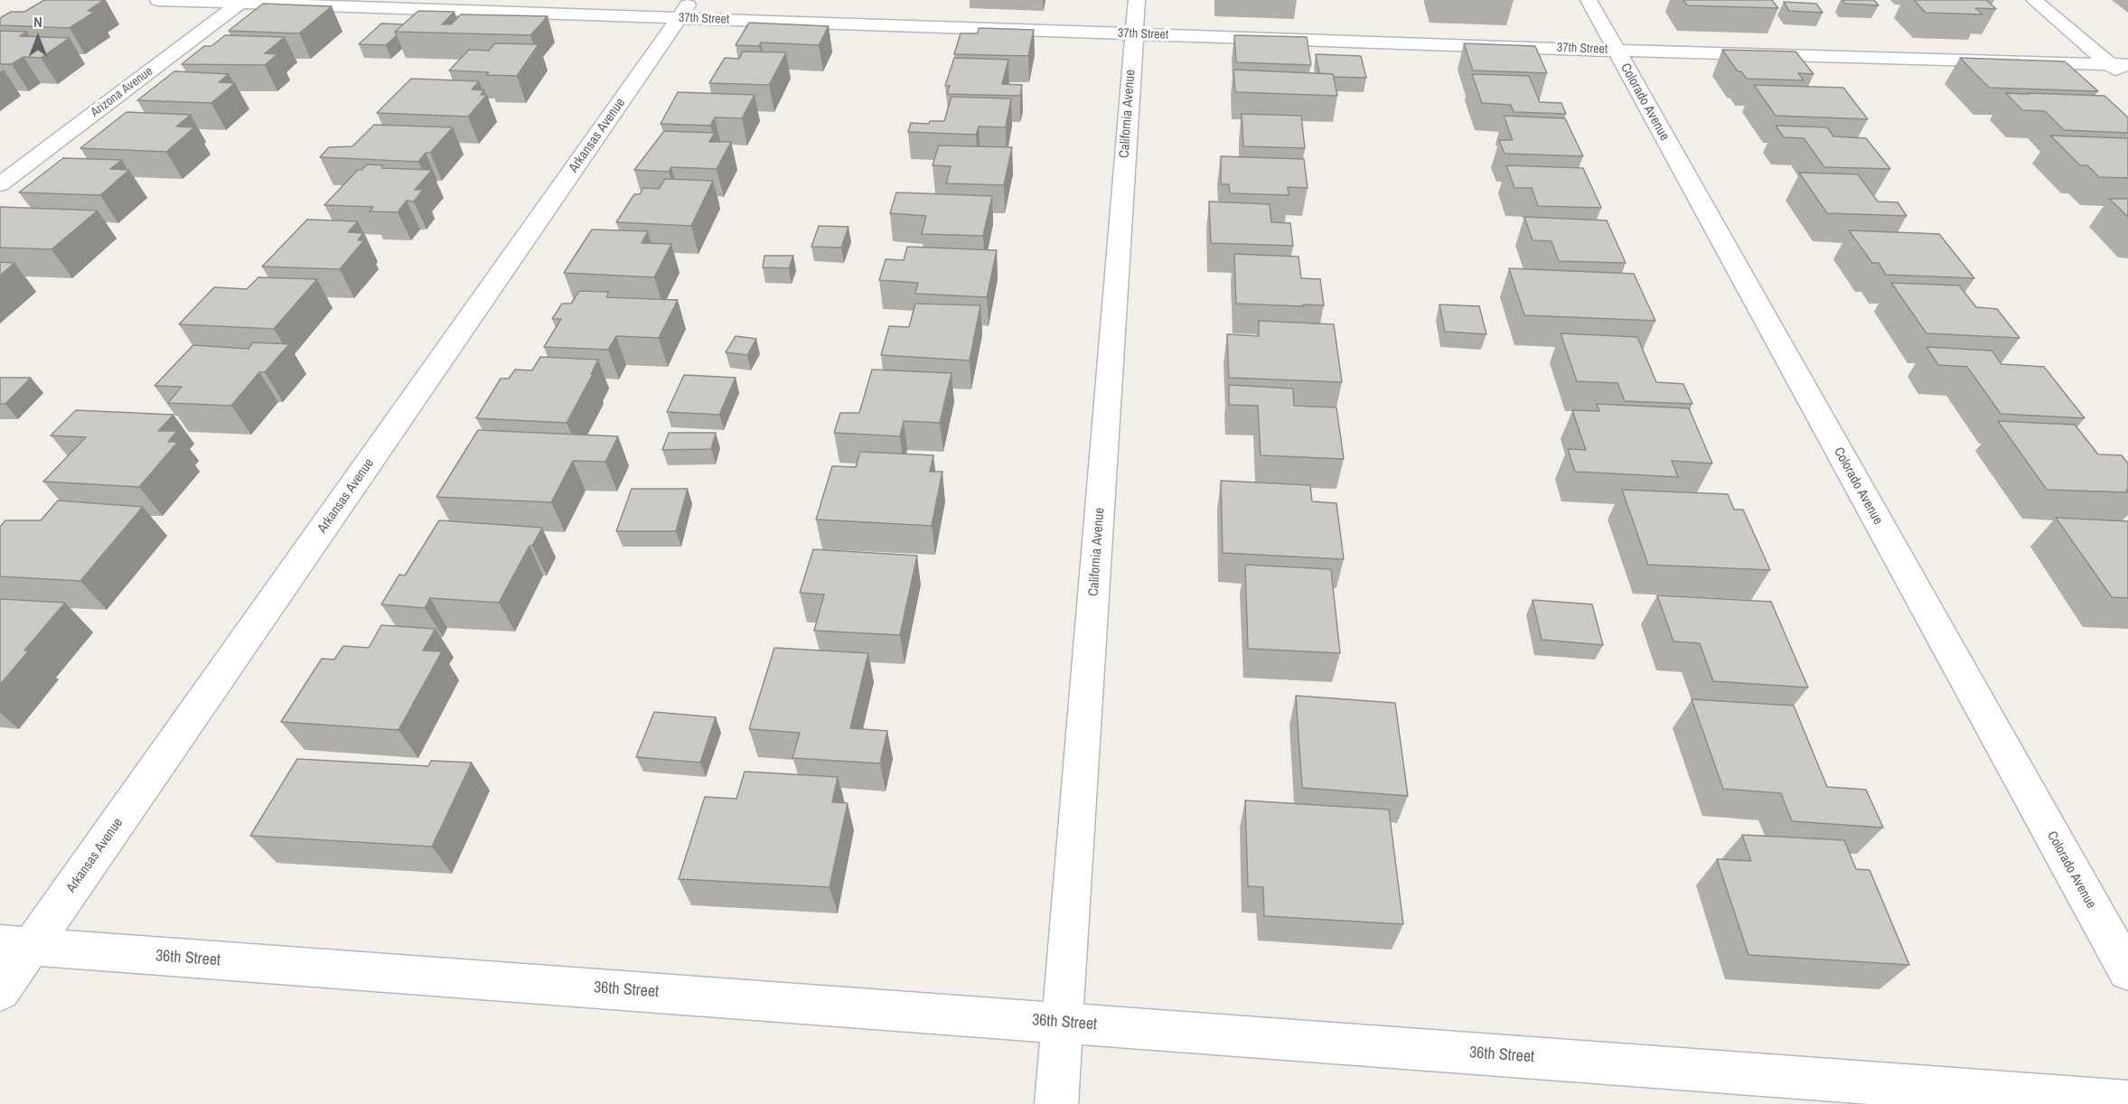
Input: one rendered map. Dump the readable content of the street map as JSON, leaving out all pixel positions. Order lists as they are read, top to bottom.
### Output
{
  "streets": {
    "street": [
      "37th Street",
      "Arizona Avenue",
      "Colorado Avenue",
      "California Avenue",
      "Arkansas Avenue",
      "36th Street"
    ]
  },
  "crossings": [
    ["37th Street", "Arizona Avenue"],
    ["37th Street", "Colorado Avenue"],
    ["37th Street", "California Avenue"],
    ["37th Street", "Arkansas Avenue"],
    ["California Avenue", "36th Street"],
    ["Arkansas Avenue", "36th Street"]
  ],
  "north": "top"
}
